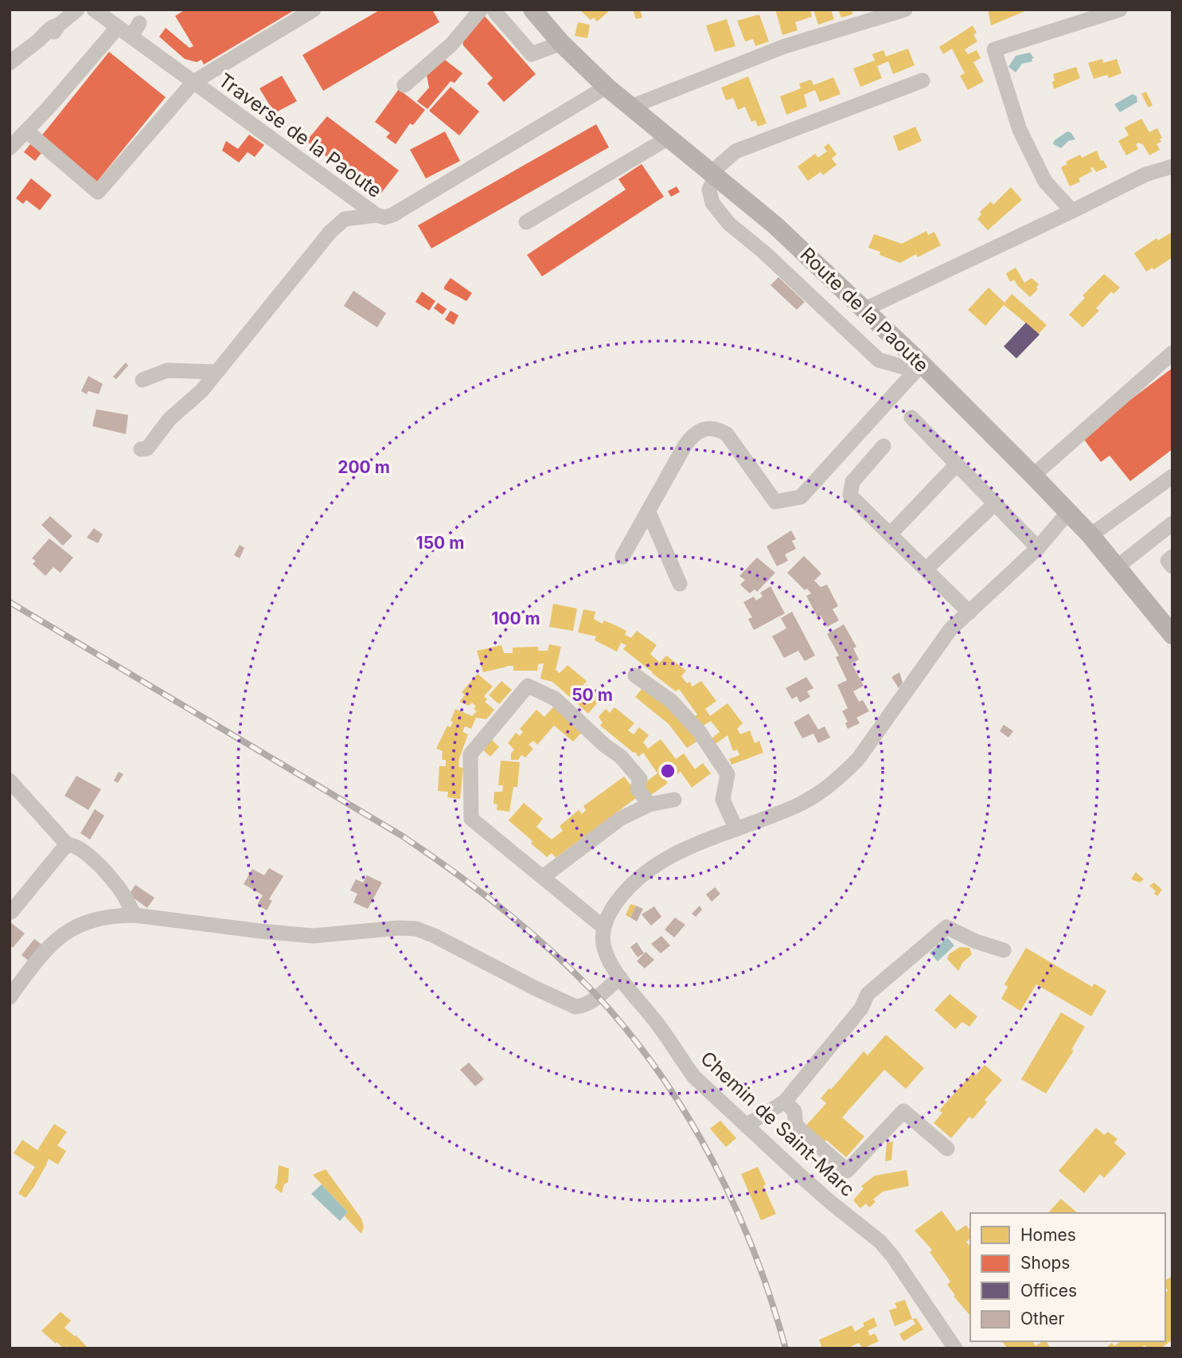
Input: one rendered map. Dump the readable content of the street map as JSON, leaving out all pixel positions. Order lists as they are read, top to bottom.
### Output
{
  "streets": {
    "main road": ["Route de la Paoute"],
    "street": ["Traverse de la Paoute", "Chemin de Saint-Marc"]
  },
  "crossings": [
    ["Traverse de la Paoute", "Route de la Paoute"]
  ],
  "legend": [
    "Homes",
    "Shops",
    "Offices",
    "Other"
  ],
  "rings": [
    "200 m",
    "150 m",
    "100 m",
    "50 m"
  ]
}
